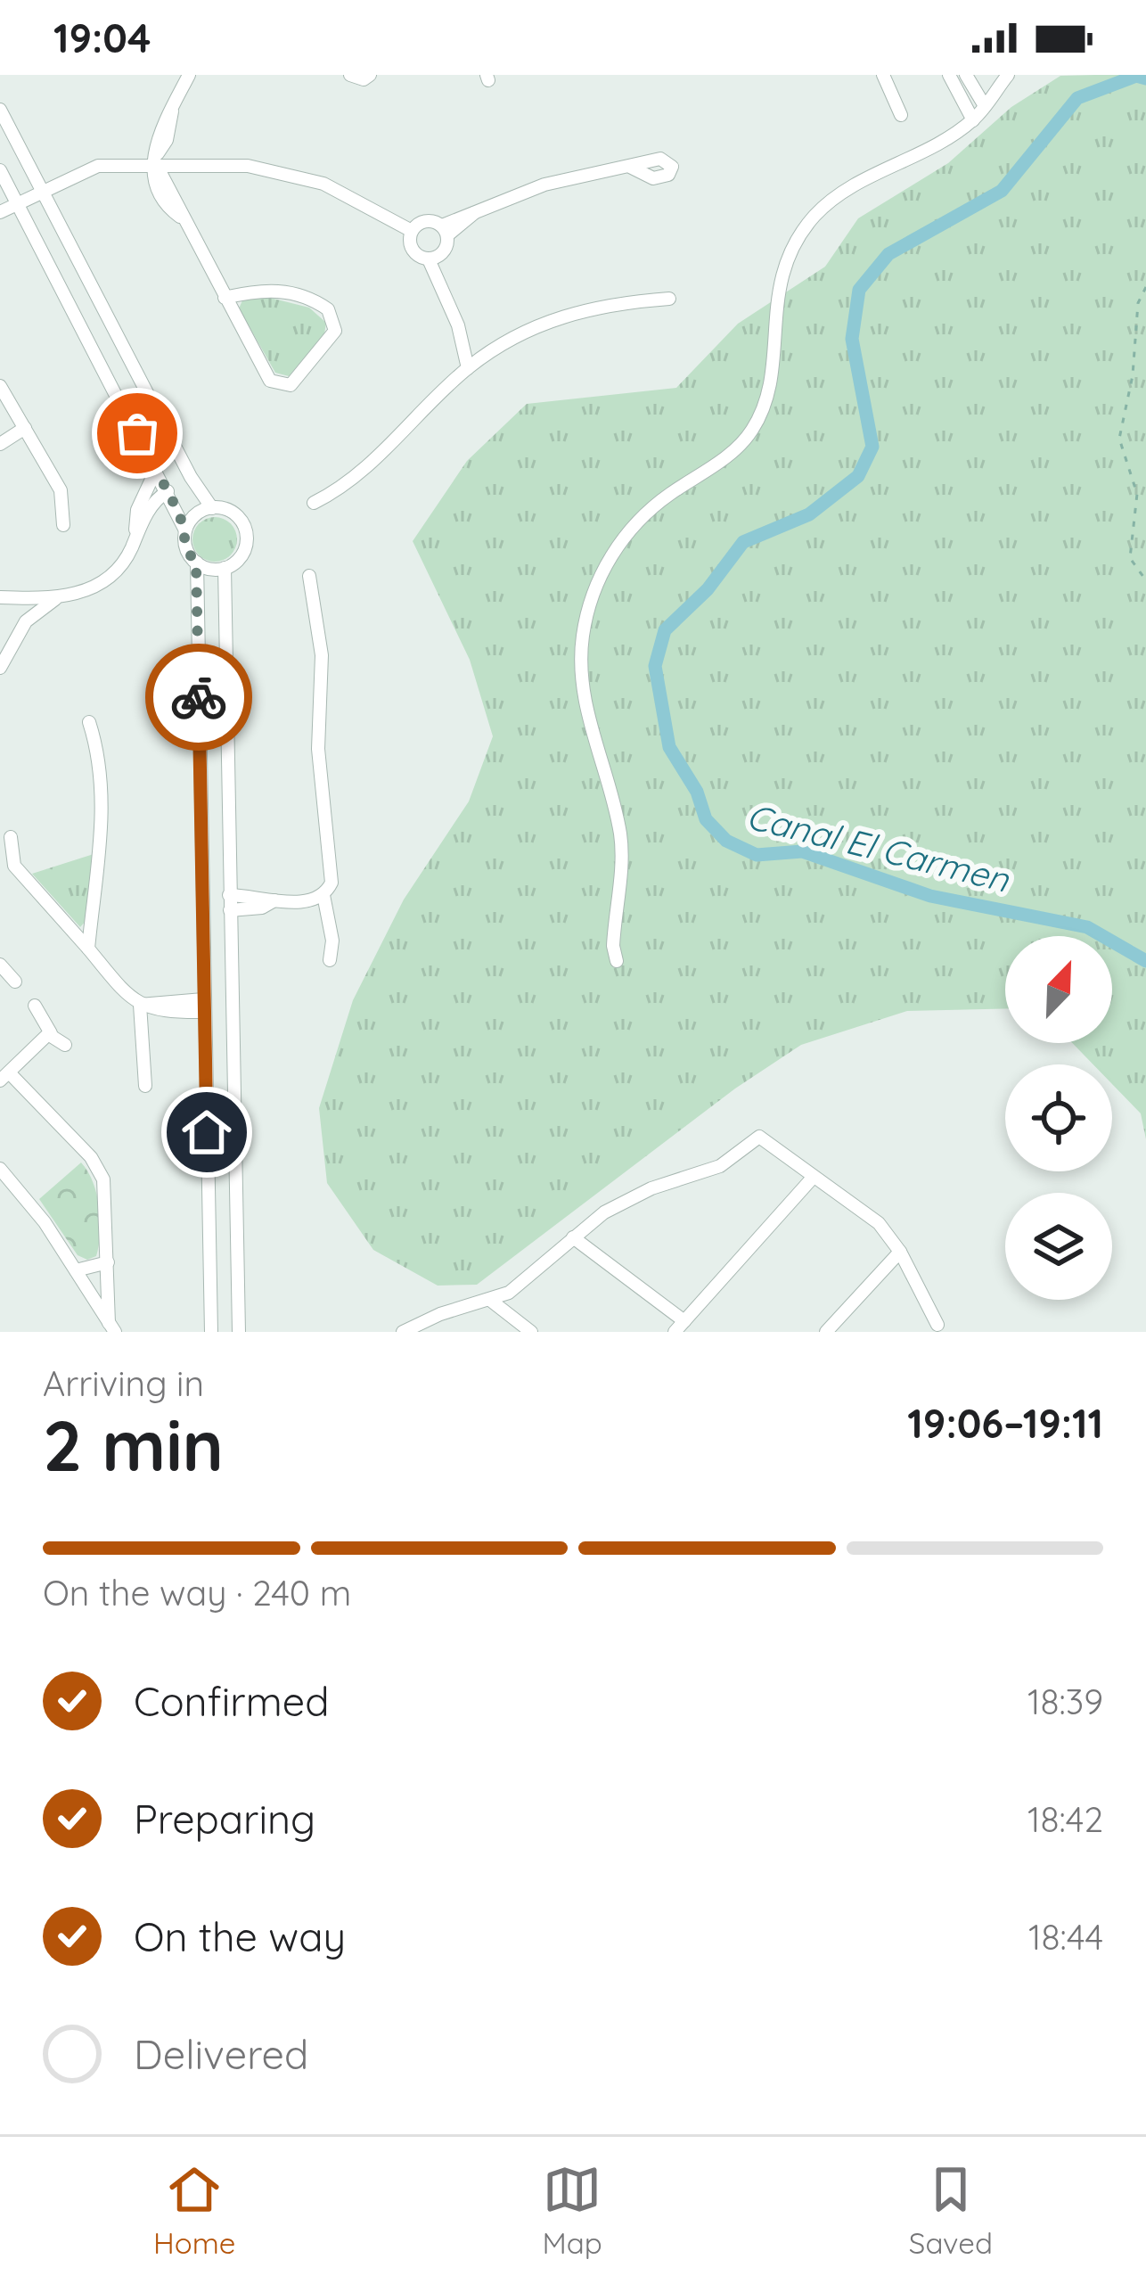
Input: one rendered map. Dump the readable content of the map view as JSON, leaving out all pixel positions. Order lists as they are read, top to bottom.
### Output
{
  "water": ["Canal El Carmen"],
  "north": "top right",
  "page": {
    "status": "19:04",
    "heading": ["2 min", "Arriving in", "19:06–19:11"],
    "bar": "On the way · 240 m",
    "list": [
      ["Confirmed", "18:39"],
      ["Preparing", "18:42"],
      ["On the way", "18:44"],
      "Delivered"
    ],
    "tabs": ["Home", "Map", "Saved"]
  }
}
